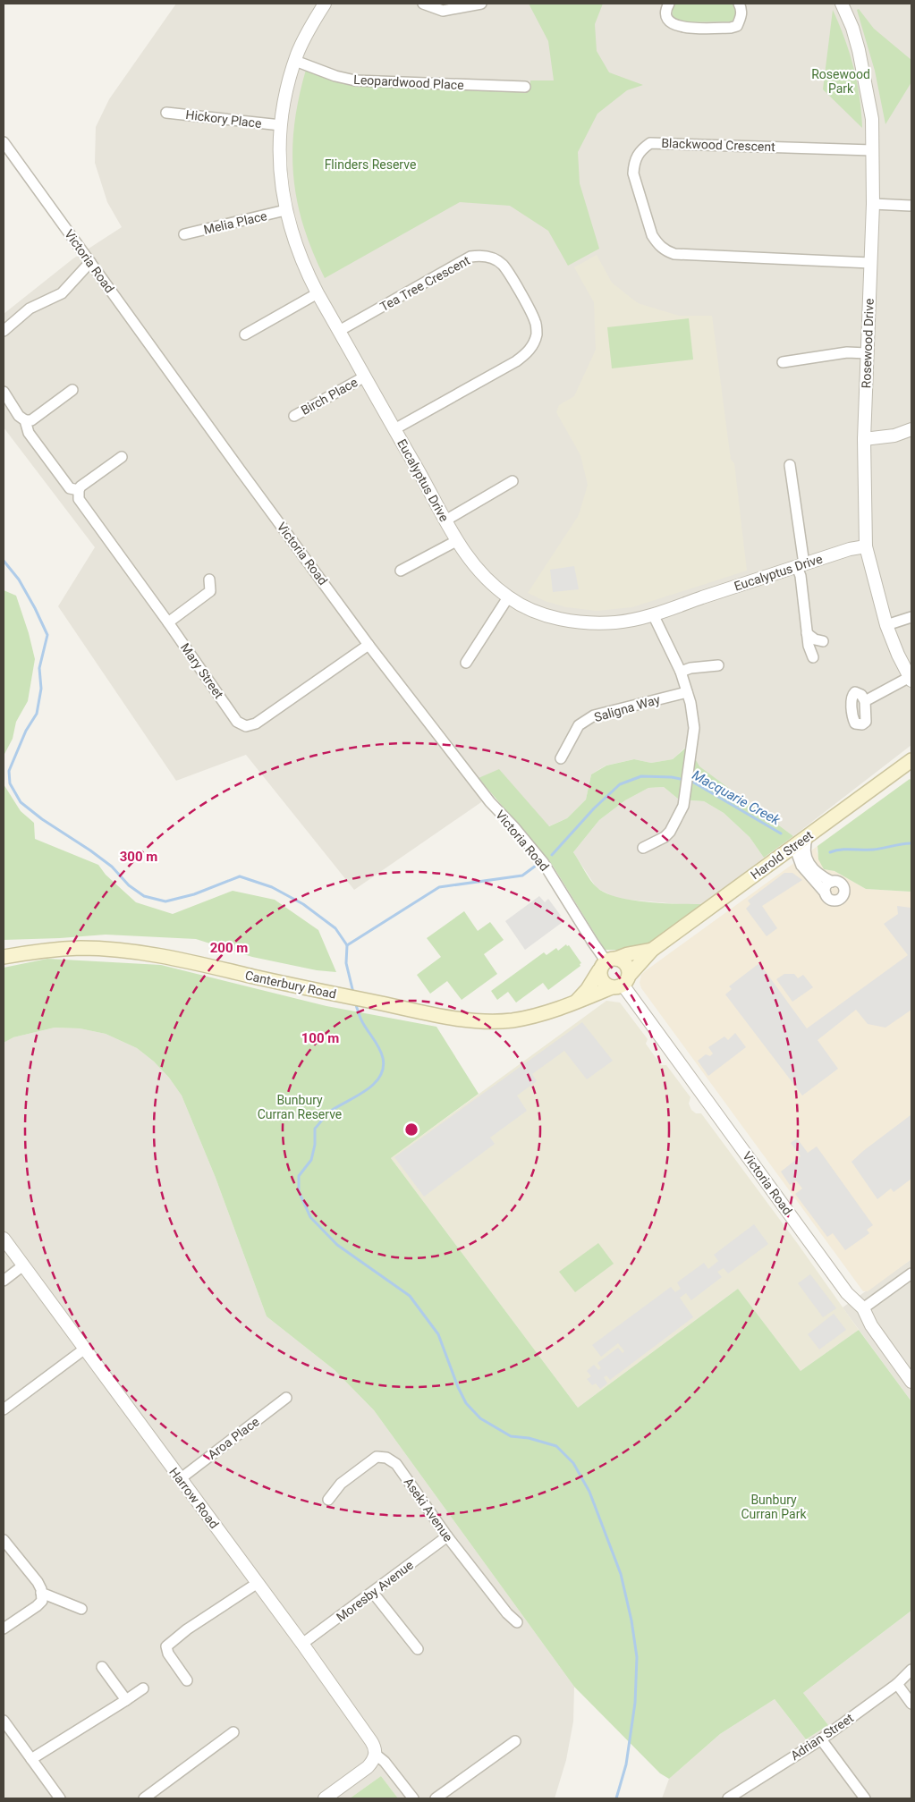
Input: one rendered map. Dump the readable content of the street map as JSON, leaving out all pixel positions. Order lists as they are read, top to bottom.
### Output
{
  "streets": {
    "main road": ["Harold Street", "Canterbury Road"],
    "street": [
      "Leopardwood Place",
      "Hickory Place",
      "Blackwood Crescent",
      "Melia Place",
      "Victoria Road",
      "Tea Tree Crescent",
      "Rosewood Drive",
      "Birch Place",
      "Eucalyptus Drive",
      "Mary Street",
      "Saligna Way",
      "Aroa Place",
      "Harrow Road",
      "Aseki Avenue",
      "Moresby Avenue",
      "Adrian Street"
    ]
  },
  "crossings": [
    ["Leopardwood Place", "Eucalyptus Drive"],
    ["Hickory Place", "Eucalyptus Drive"],
    ["Blackwood Crescent", "Rosewood Drive"],
    ["Melia Place", "Eucalyptus Drive"],
    ["Victoria Road", "Mary Street"],
    ["Victoria Road", "Harold Street"],
    ["Victoria Road", "Canterbury Road"],
    ["Tea Tree Crescent", "Eucalyptus Drive"],
    ["Rosewood Drive", "Eucalyptus Drive"],
    ["Birch Place", "Eucalyptus Drive"],
    ["Harold Street", "Canterbury Road"],
    ["Aroa Place", "Harrow Road"],
    ["Harrow Road", "Moresby Avenue"],
    ["Aseki Avenue", "Moresby Avenue"]
  ],
  "water": ["Macquarie Creek"],
  "parks": [
    "Rosewood Park",
    "Flinders Reserve",
    "Bunbury Curran Reserve",
    "Bunbury Curran Park"
  ],
  "rings": ["300 m", "200 m", "100 m"]
}
